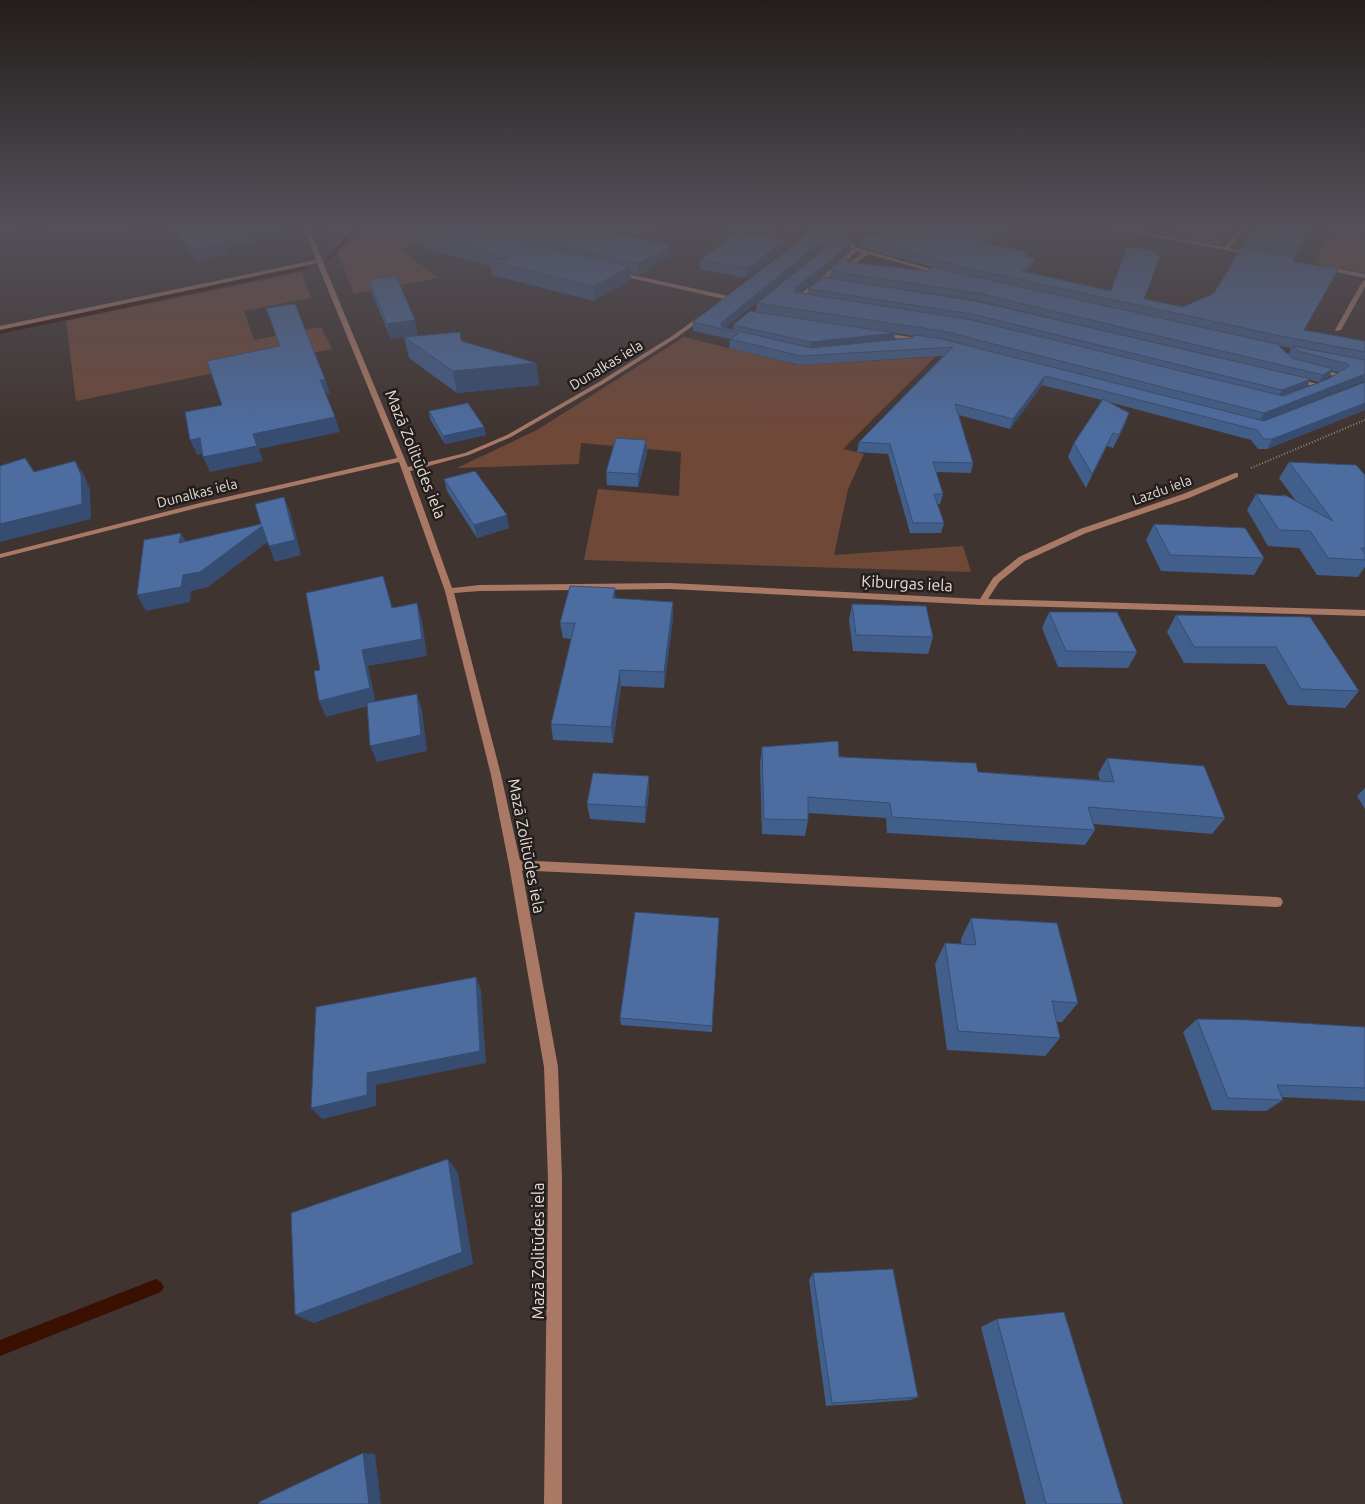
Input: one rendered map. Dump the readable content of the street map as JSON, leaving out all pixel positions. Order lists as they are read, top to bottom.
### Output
{
  "streets": {
    "street": [
      "Dunalkas iela",
      "Mazā Zolitūdes iela",
      "Lazdu iela",
      "Ķiburgas iela"
    ]
  },
  "crossings": [
    ["Dunalkas iela", "Mazā Zolitūdes iela"],
    ["Mazā Zolitūdes iela", "Ķiburgas iela"],
    ["Lazdu iela", "Ķiburgas iela"]
  ]
}
